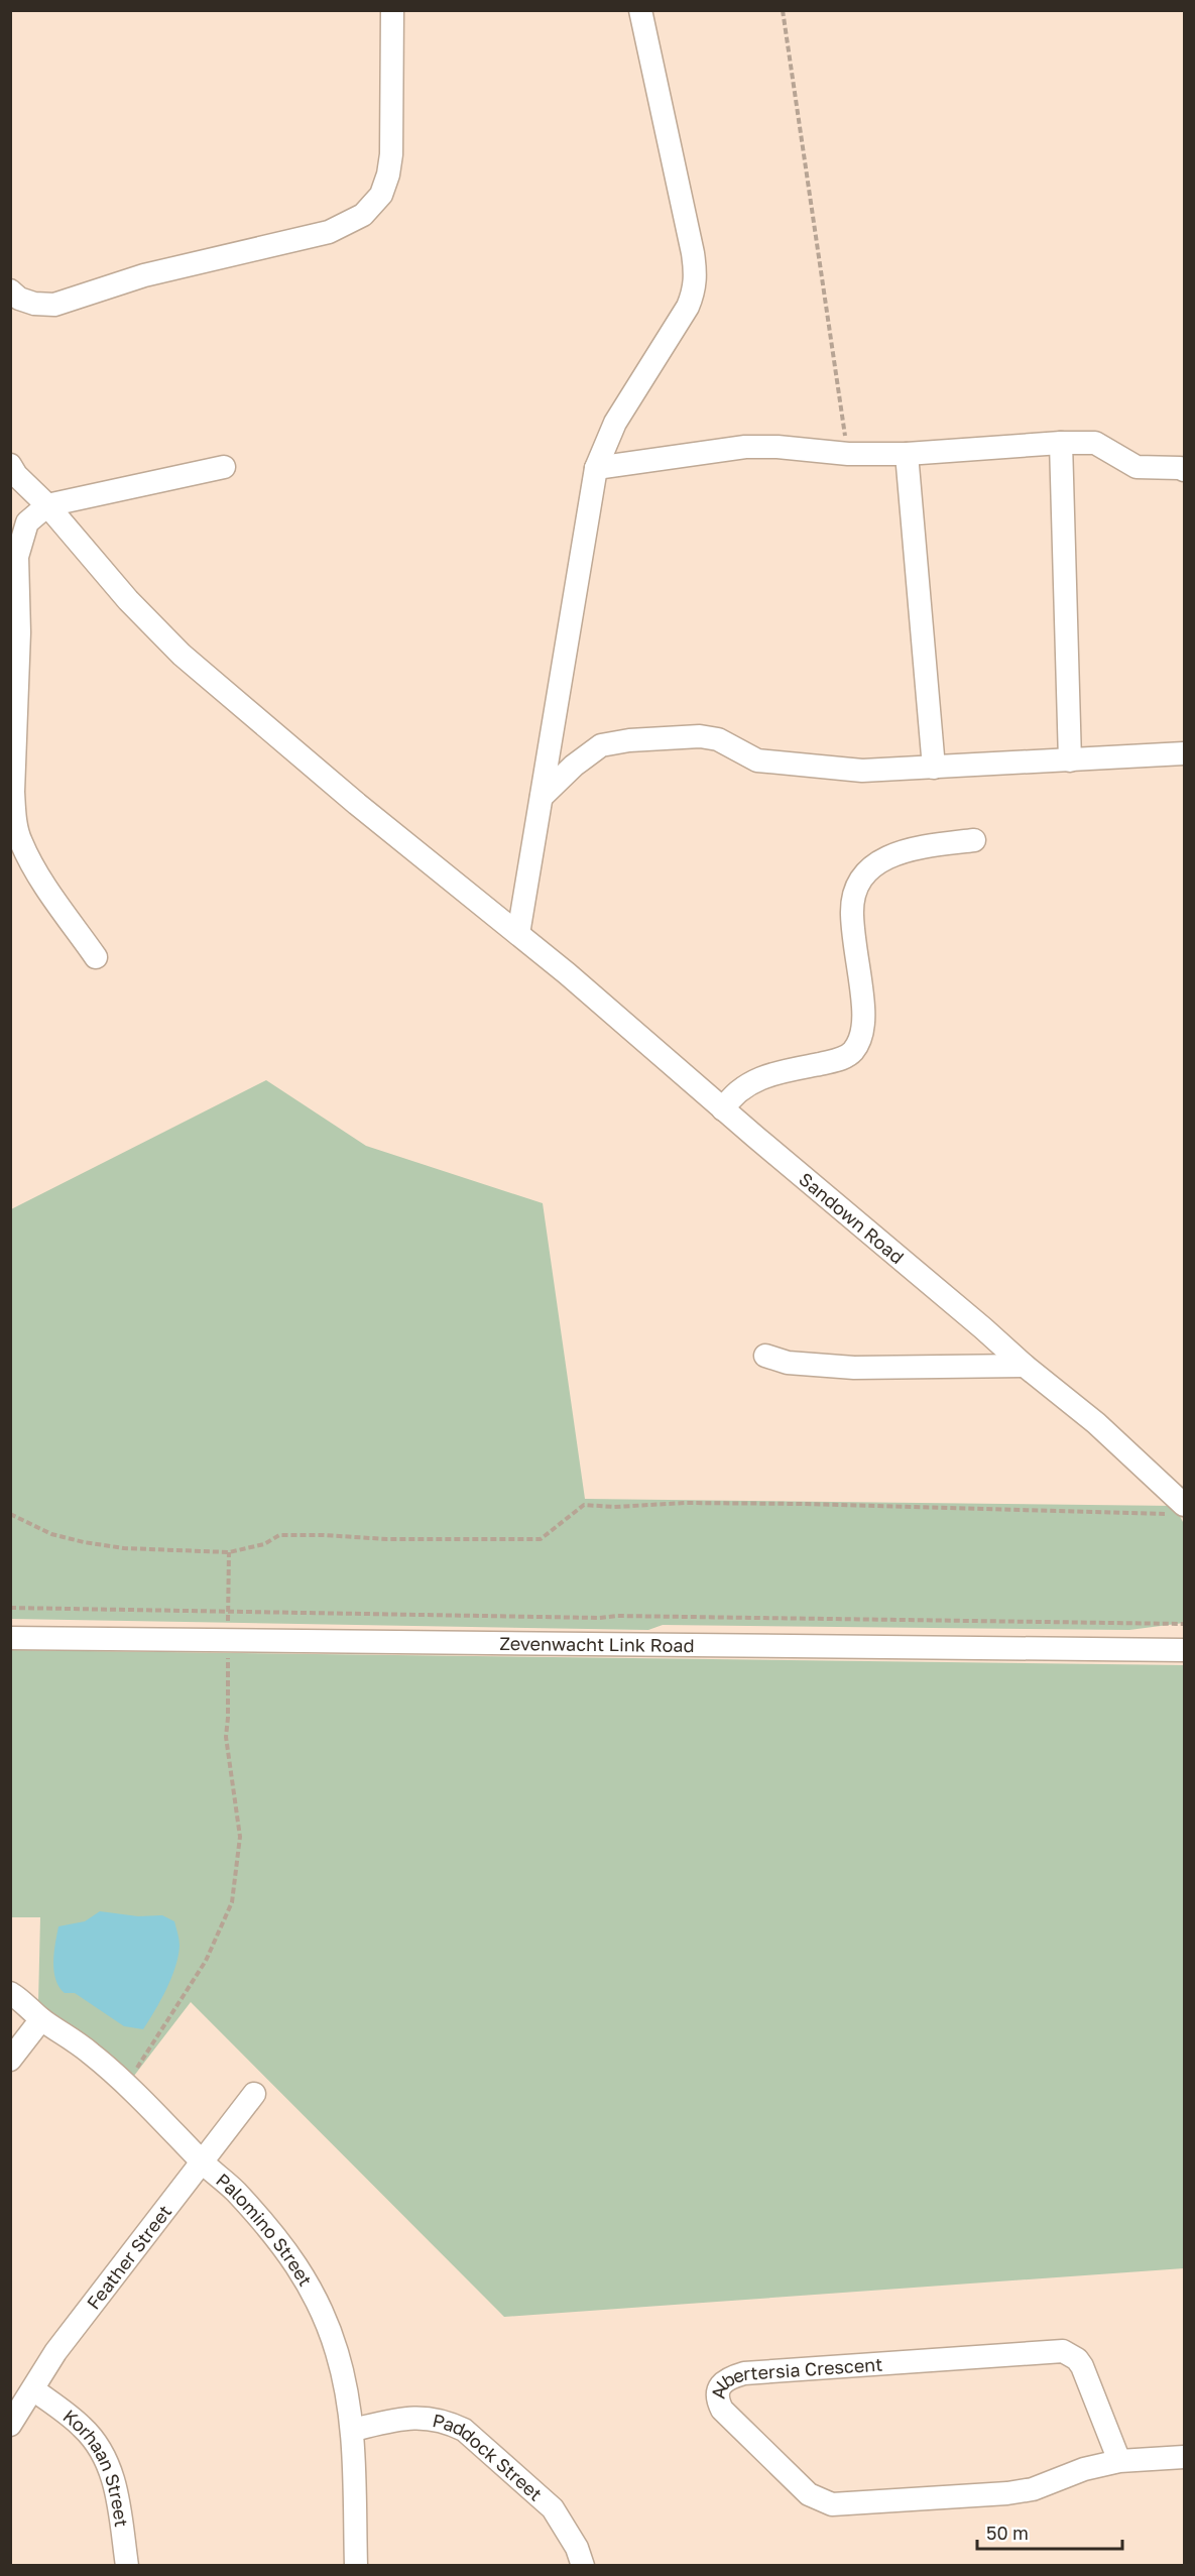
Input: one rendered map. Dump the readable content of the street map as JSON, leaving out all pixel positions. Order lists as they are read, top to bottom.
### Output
{
  "streets": {
    "street": [
      "Sandown Road",
      "Zevenwacht Link Road",
      "Palomino Street",
      "Feather Street",
      "Albertersia Crescent",
      "Paddock Street",
      "Korhaan Street"
    ]
  },
  "crossings": [
    ["Palomino Street", "Feather Street"],
    ["Palomino Street", "Paddock Street"],
    ["Feather Street", "Korhaan Street"]
  ],
  "scale_bar": "50 m"
}
